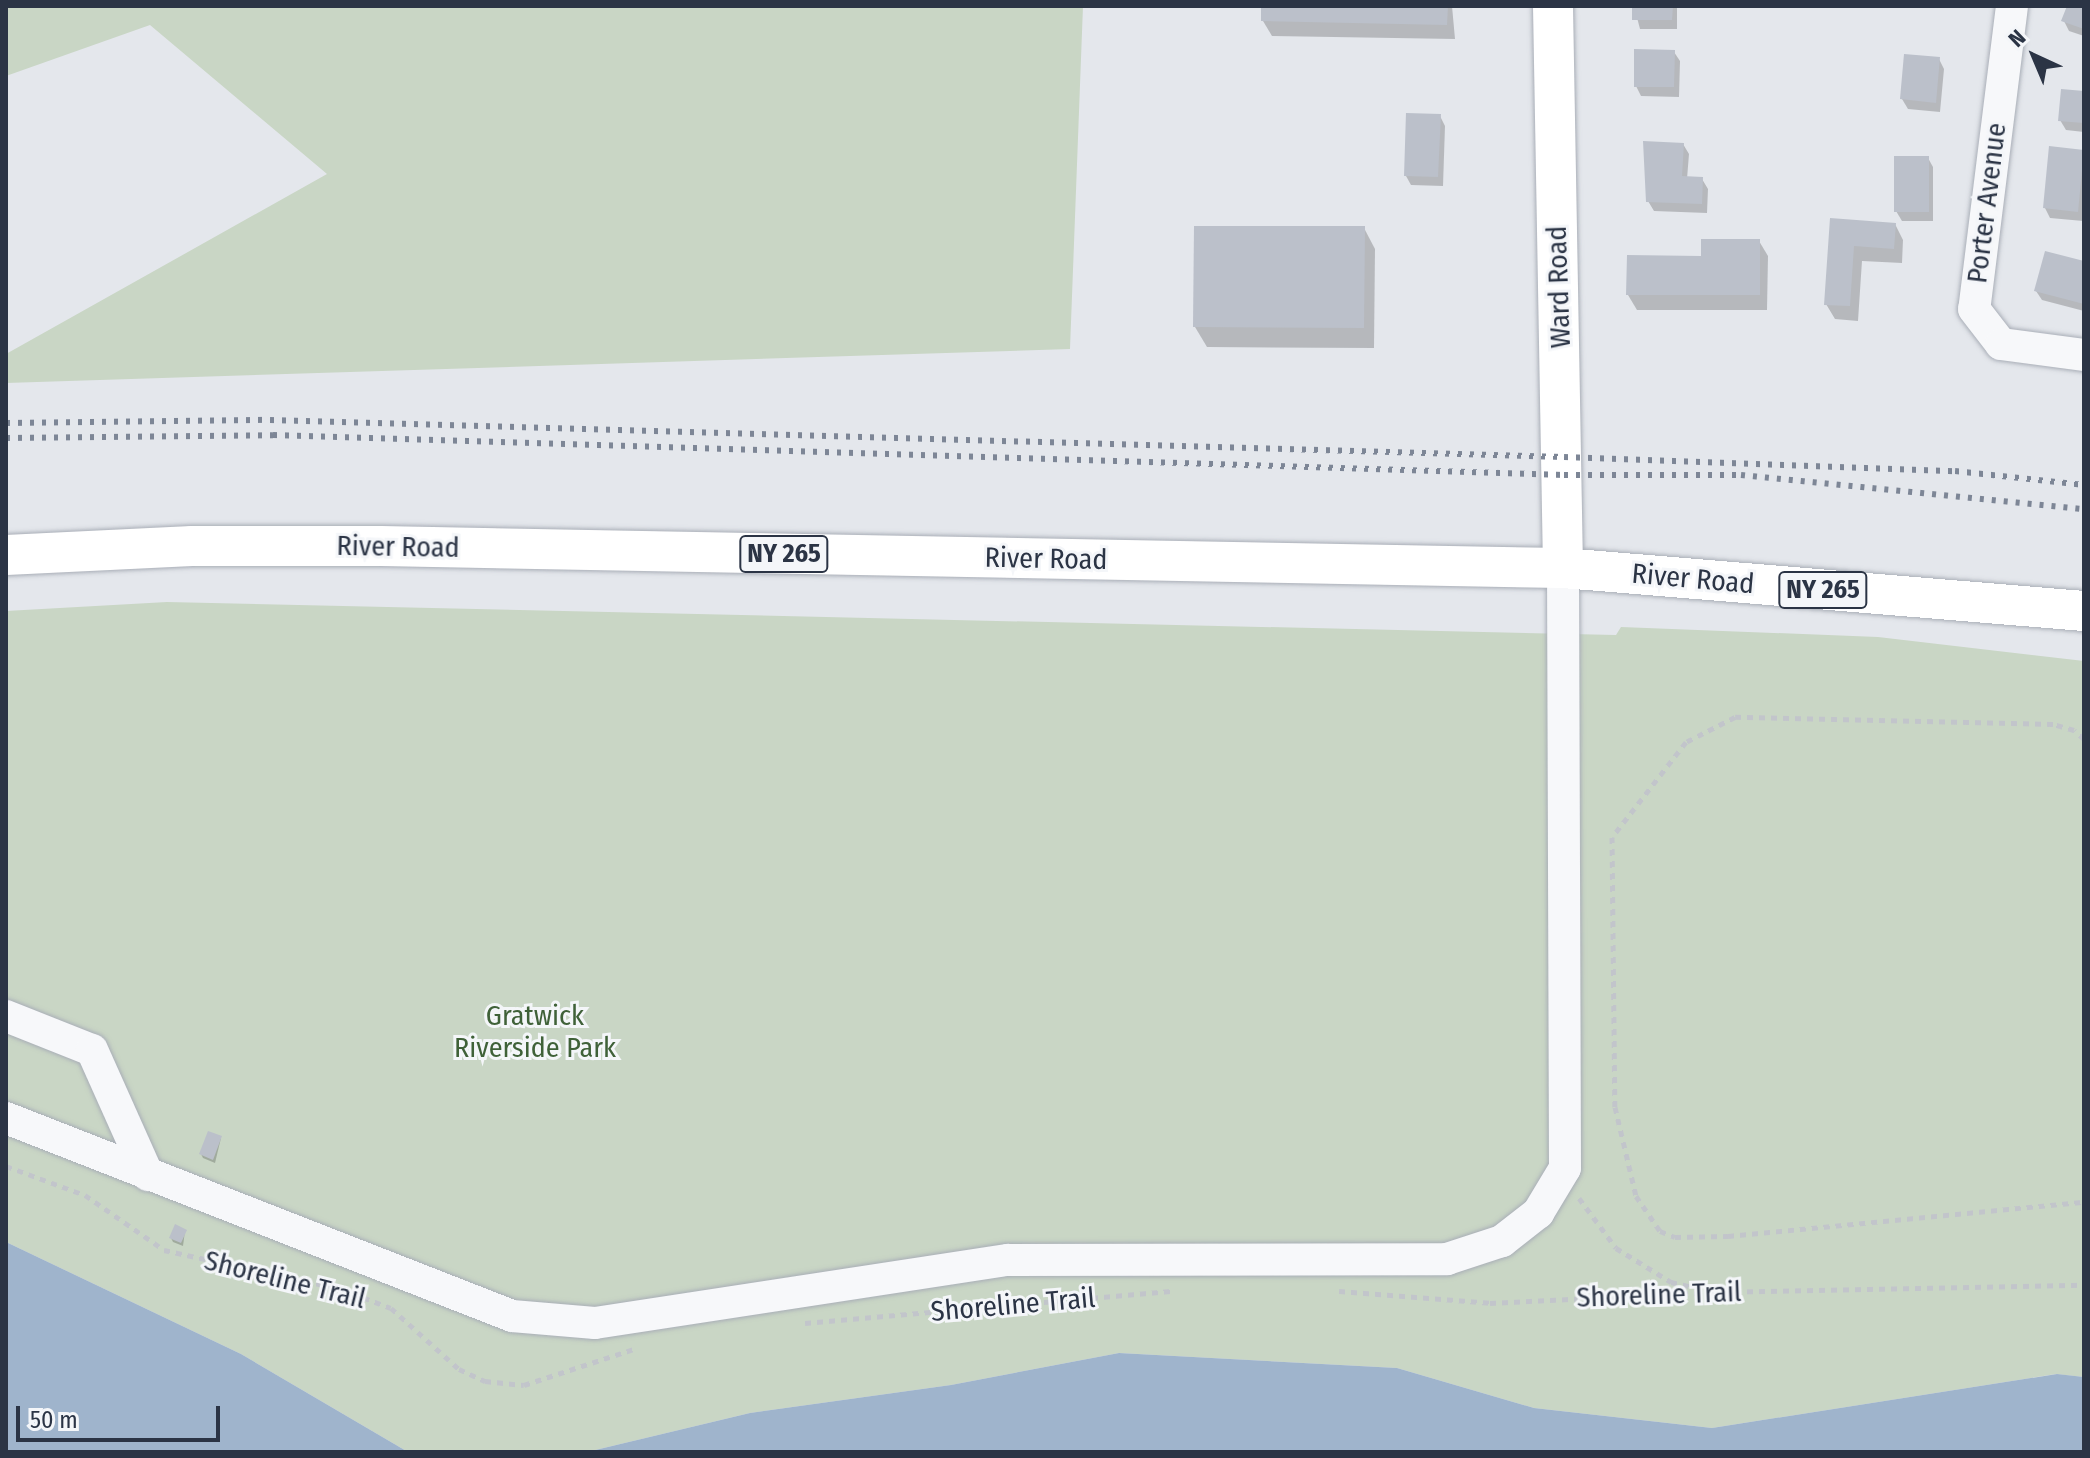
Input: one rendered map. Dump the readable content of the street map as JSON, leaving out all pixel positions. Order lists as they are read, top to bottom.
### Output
{
  "streets": {
    "main road": ["Ward Road", "River Road", "NY 265"],
    "street": ["Porter Avenue"],
    "path": ["Shoreline Trail"]
  },
  "crossings": [
    ["Ward Road", "River Road"]
  ],
  "parks": ["Gratwick Riverside Park"],
  "scale_bar": "50 m",
  "north": "top left"
}
